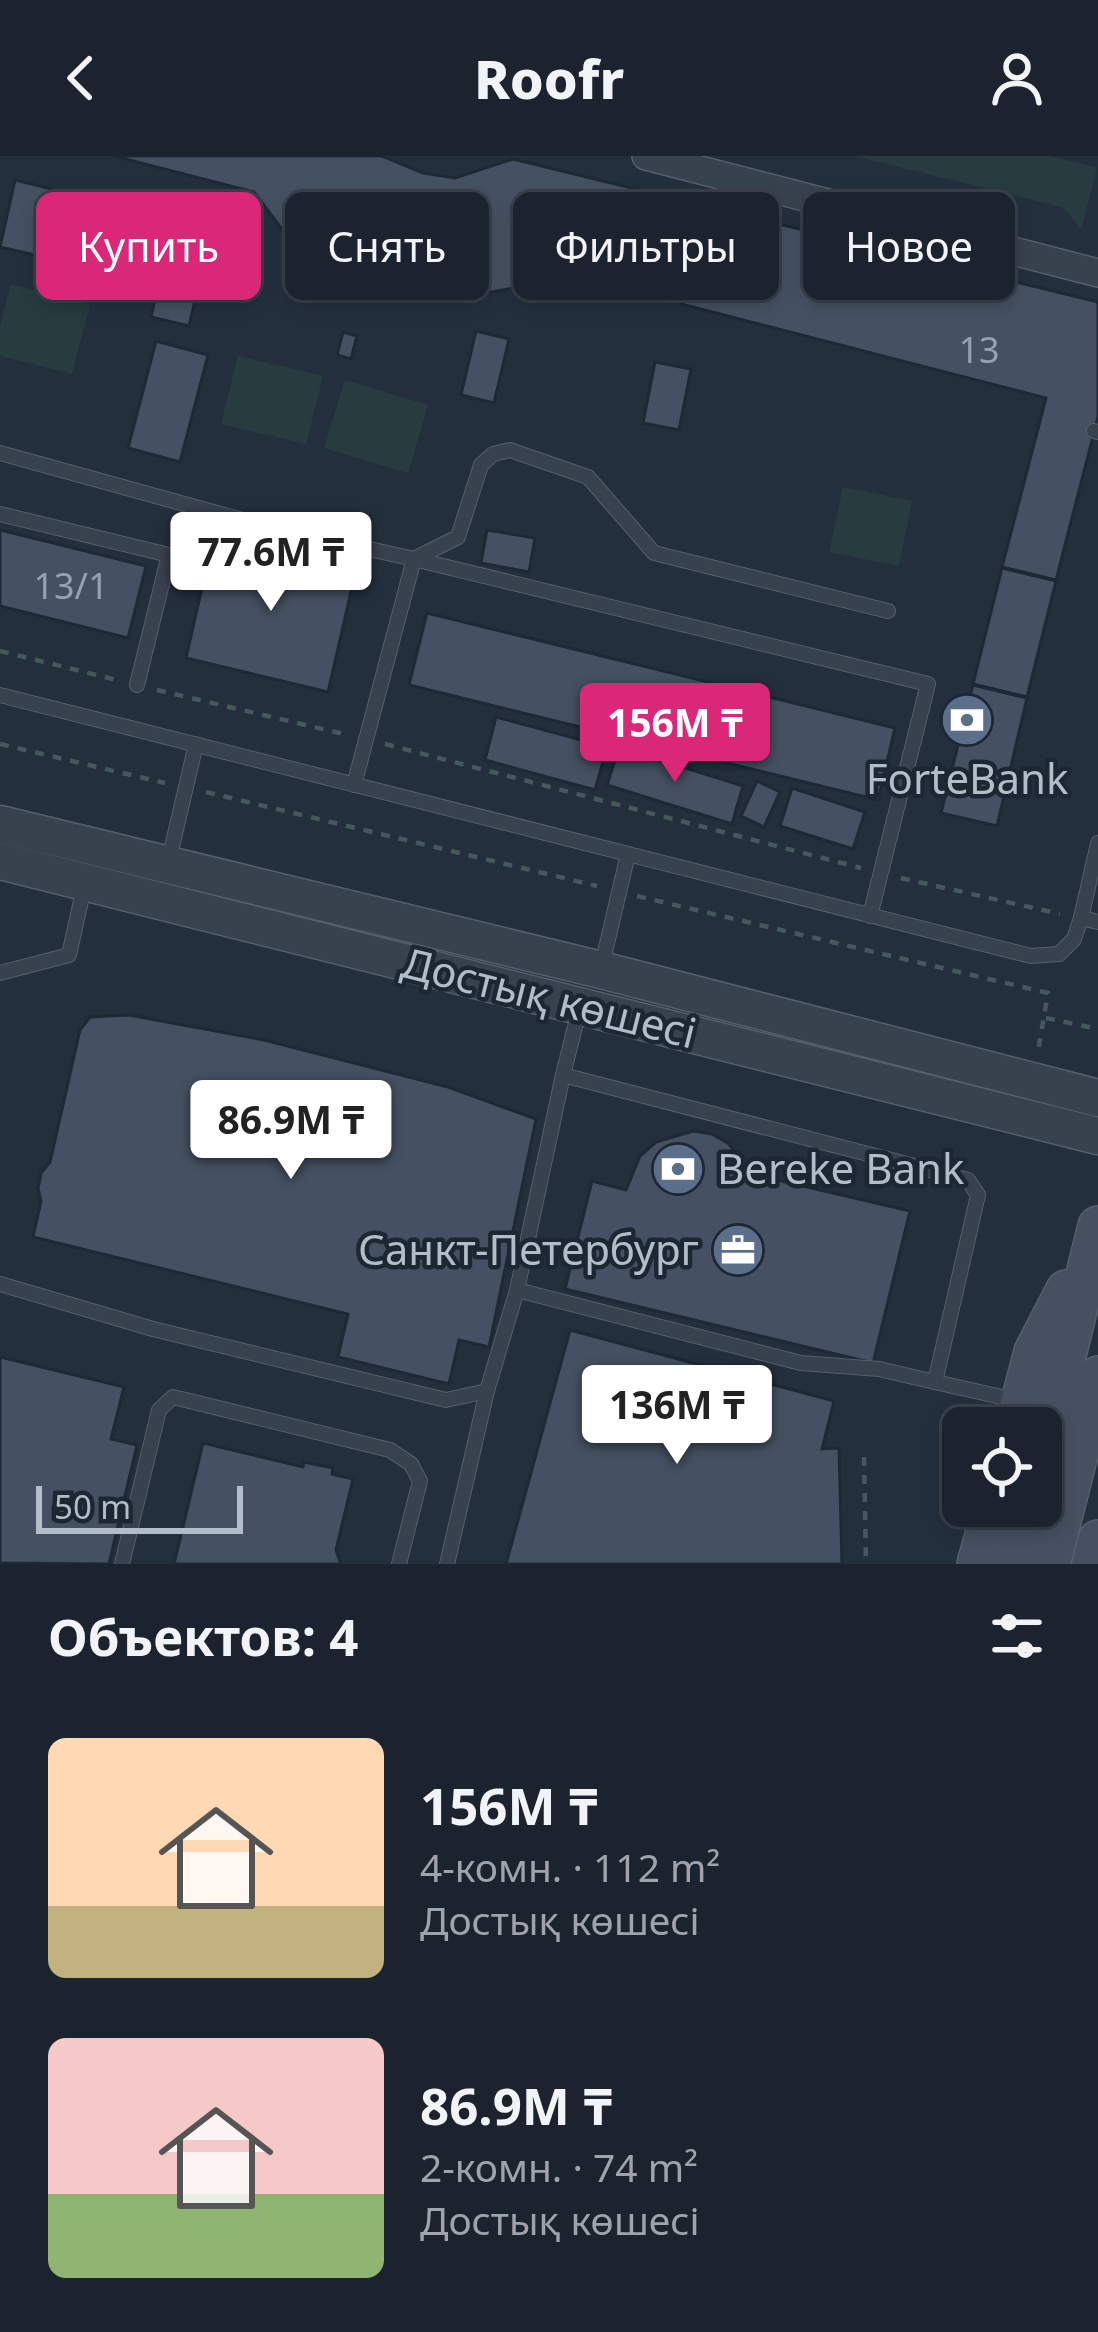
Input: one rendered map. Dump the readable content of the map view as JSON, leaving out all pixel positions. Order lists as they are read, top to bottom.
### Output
{
  "streets": {
    "street": ["Достық көшесі"]
  },
  "places": {
    "bank": ["ForteBank", "Bereke Bank"],
    "office": ["Санкт-Петербург"]
  },
  "house_numbers": ["13", "13/1"],
  "scale_bar": "50 m",
  "page": {
    "header": "Roofr",
    "chip": [
      "Купить",
      "Снять",
      "Фильтры",
      "Новое"
    ],
    "price": [
      "77.6M ₸",
      "156M ₸",
      "86.9M ₸",
      "136M ₸"
    ],
    "scale": "50 m",
    "heading": "Объектов: 4",
    "list": [
      {
        "name": "156M ₸",
        "note": "4-комн. · 112 m² · Достық көшесі"
      },
      {
        "name": "86.9M ₸",
        "note": "2-комн. · 74 m² · Достық көшесі"
      }
    ]
  }
}
